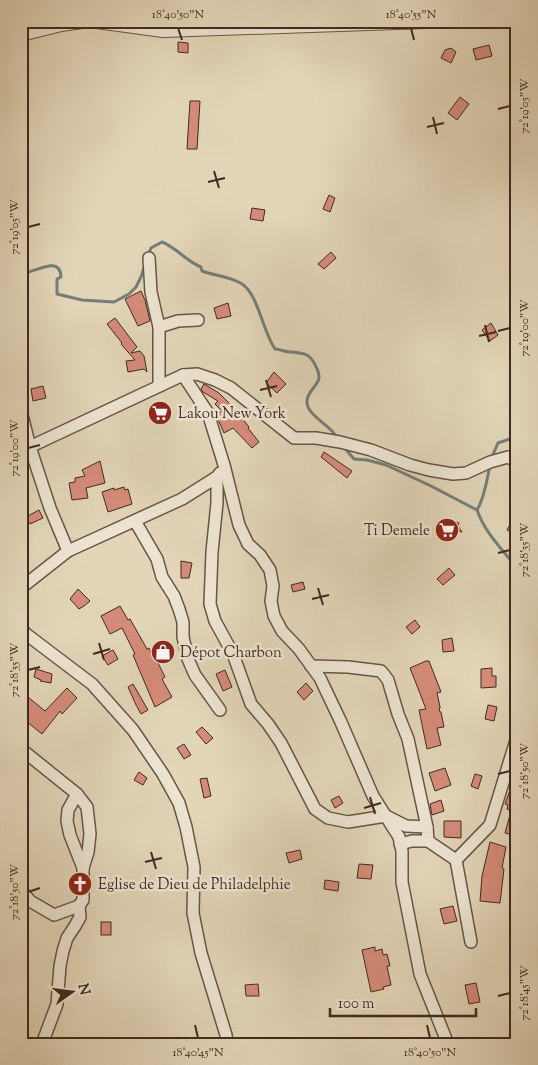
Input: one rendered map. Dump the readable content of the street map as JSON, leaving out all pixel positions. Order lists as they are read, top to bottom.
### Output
{
  "places": {
    "supermarket": ["Lakou New York", "Ti Demele"],
    "shop": ["Dépot Charbon"],
    "church": ["Eglise de Dieu de Philadelphie"]
  },
  "scale_bar": "100 m",
  "north": "right",
  "coordinates": [
    "18°40'50\"N",
    "18°40'55\"N",
    "72°19'05\"W",
    "72°19'00\"W",
    "72°18'55\"W",
    "72°18'50\"W",
    "72°18'45\"W",
    "18°40'45\"N"
  ]
}
